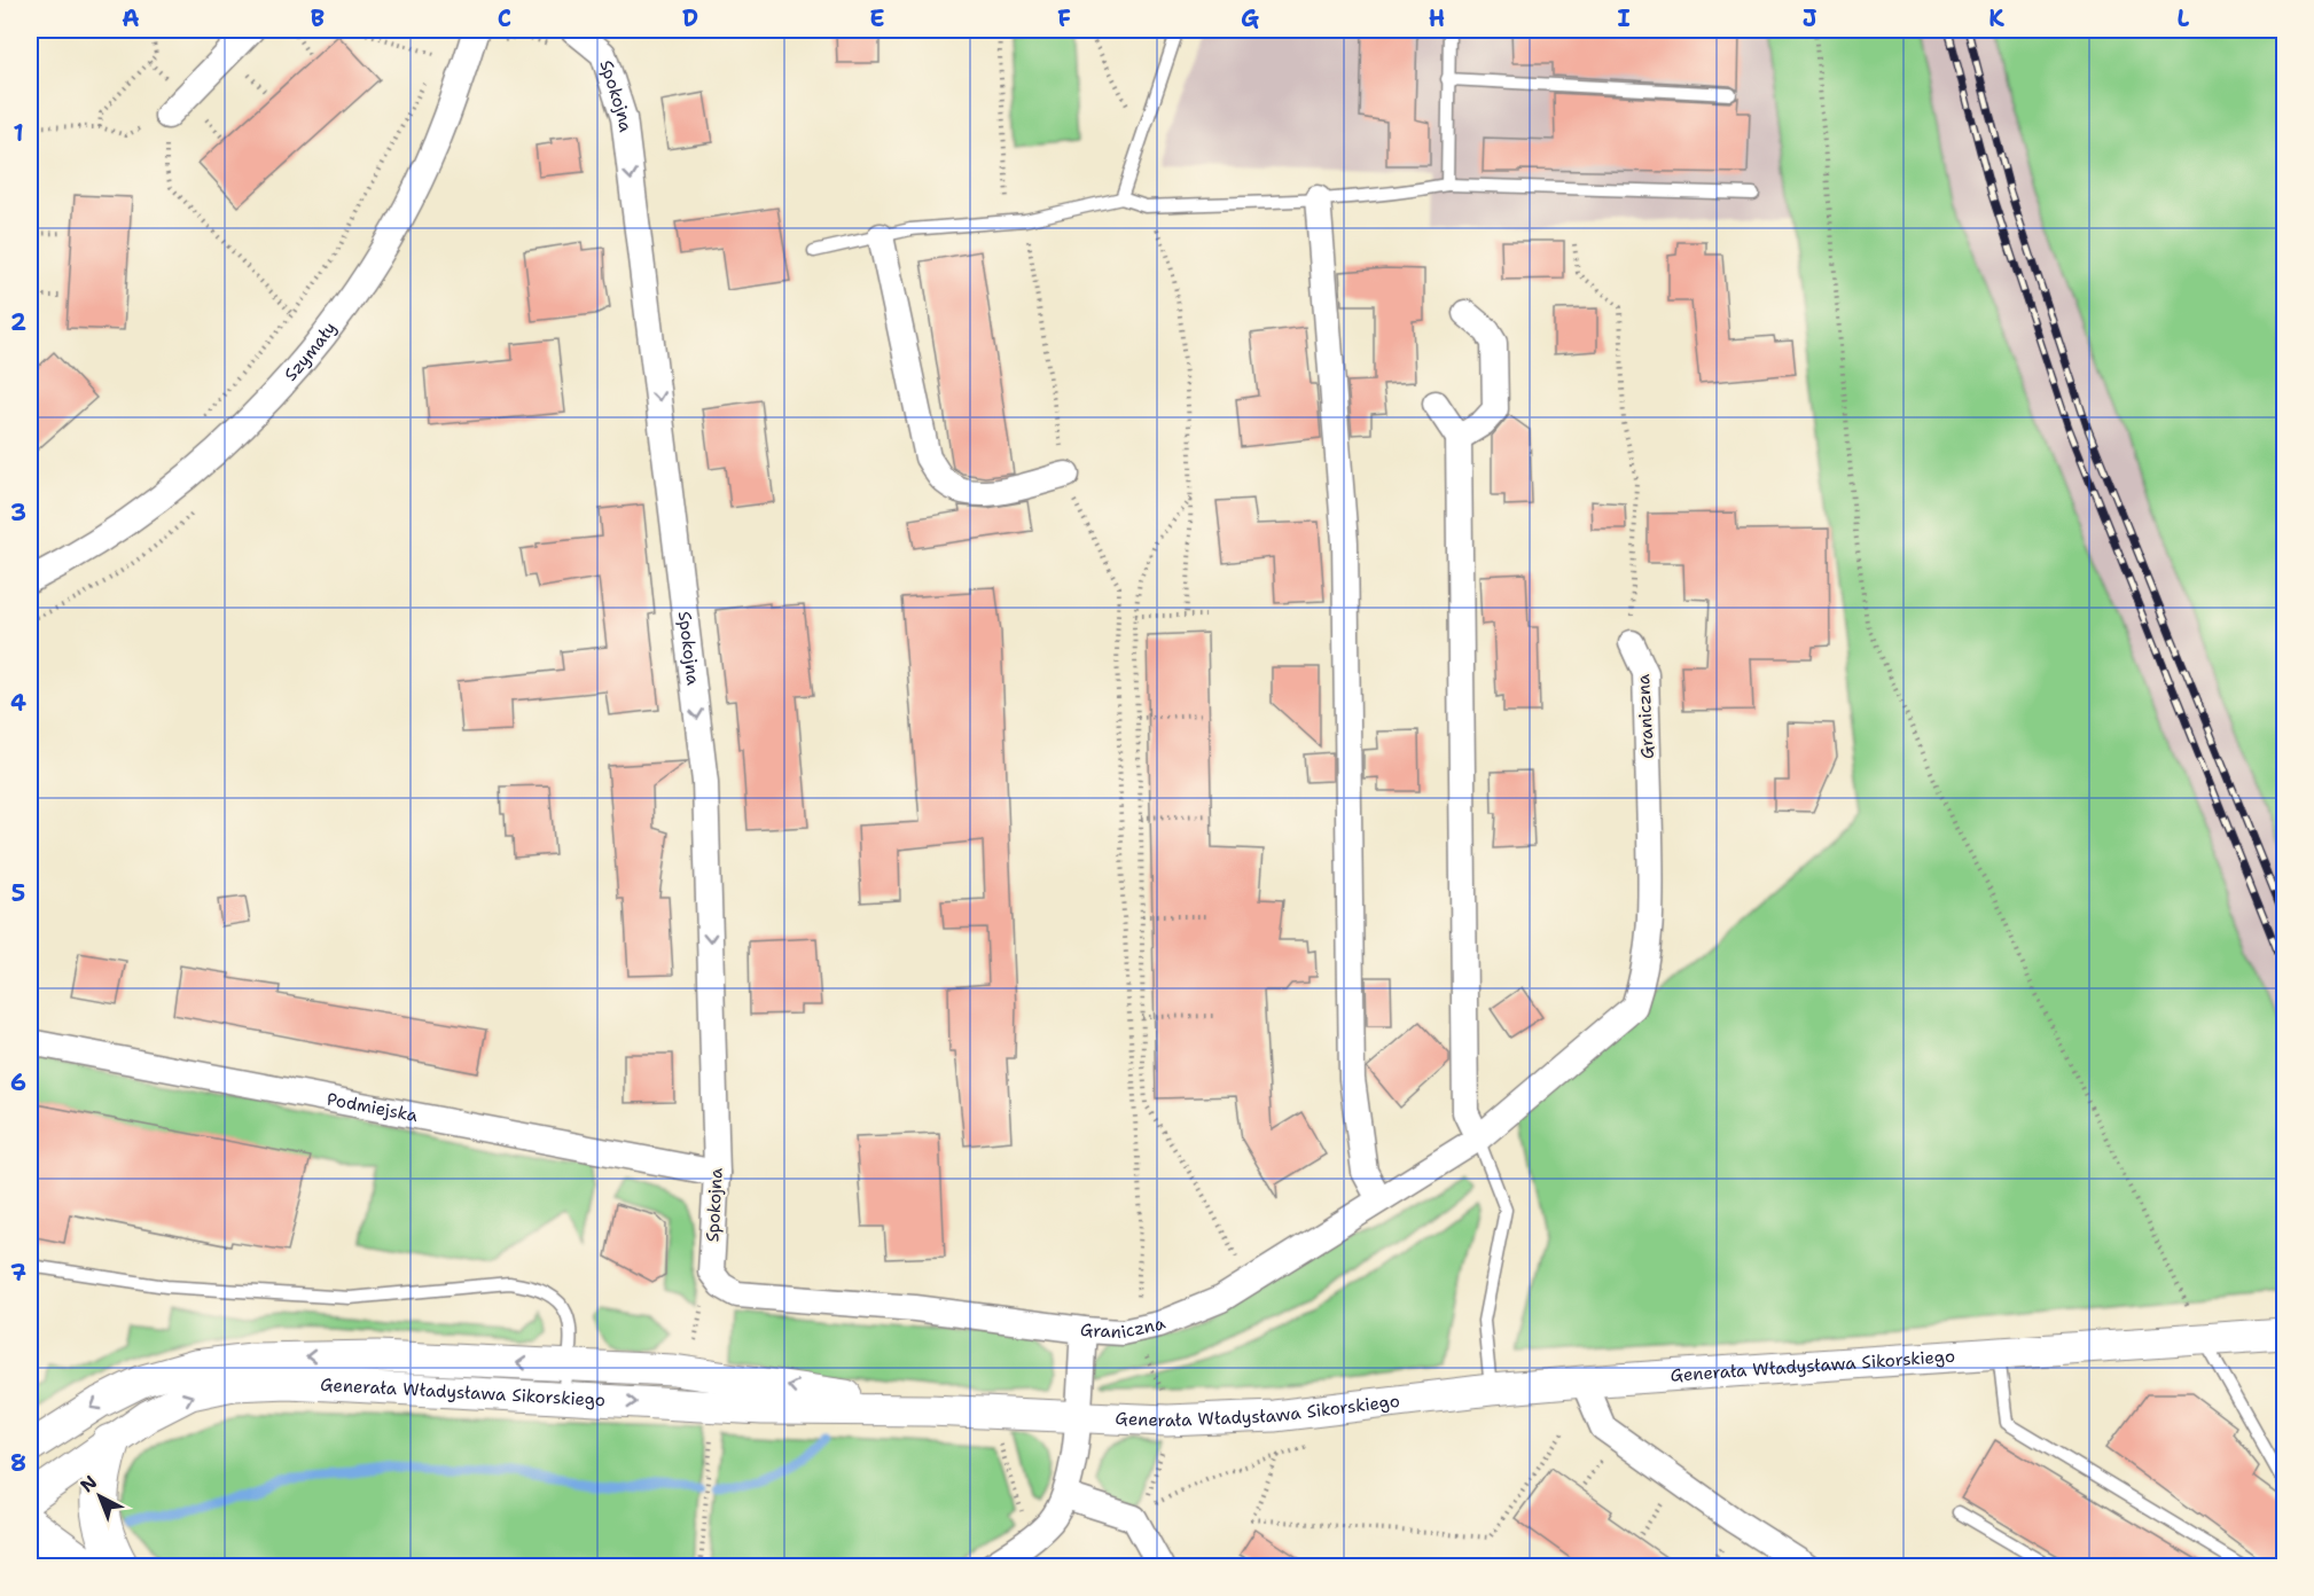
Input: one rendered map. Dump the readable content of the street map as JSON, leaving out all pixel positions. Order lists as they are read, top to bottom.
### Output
{
  "streets": {
    "street": [
      "Spokojna",
      "Szymały",
      "Graniczna",
      "Podmiejska",
      "Generała Władysława Sikorskiego"
    ]
  },
  "crossings": [
    ["Spokojna", "Graniczna"],
    ["Spokojna", "Podmiejska"]
  ],
  "one_way": ["Spokojna"],
  "north": "top left",
  "grid": {
    "columns": [
      "A",
      "B",
      "C",
      "D",
      "E",
      "F",
      "G",
      "H",
      "I",
      "J",
      "K",
      "L"
    ],
    "rows": [
      "1",
      "2",
      "3",
      "4",
      "5",
      "6",
      "7",
      "8"
    ]
  }
}
